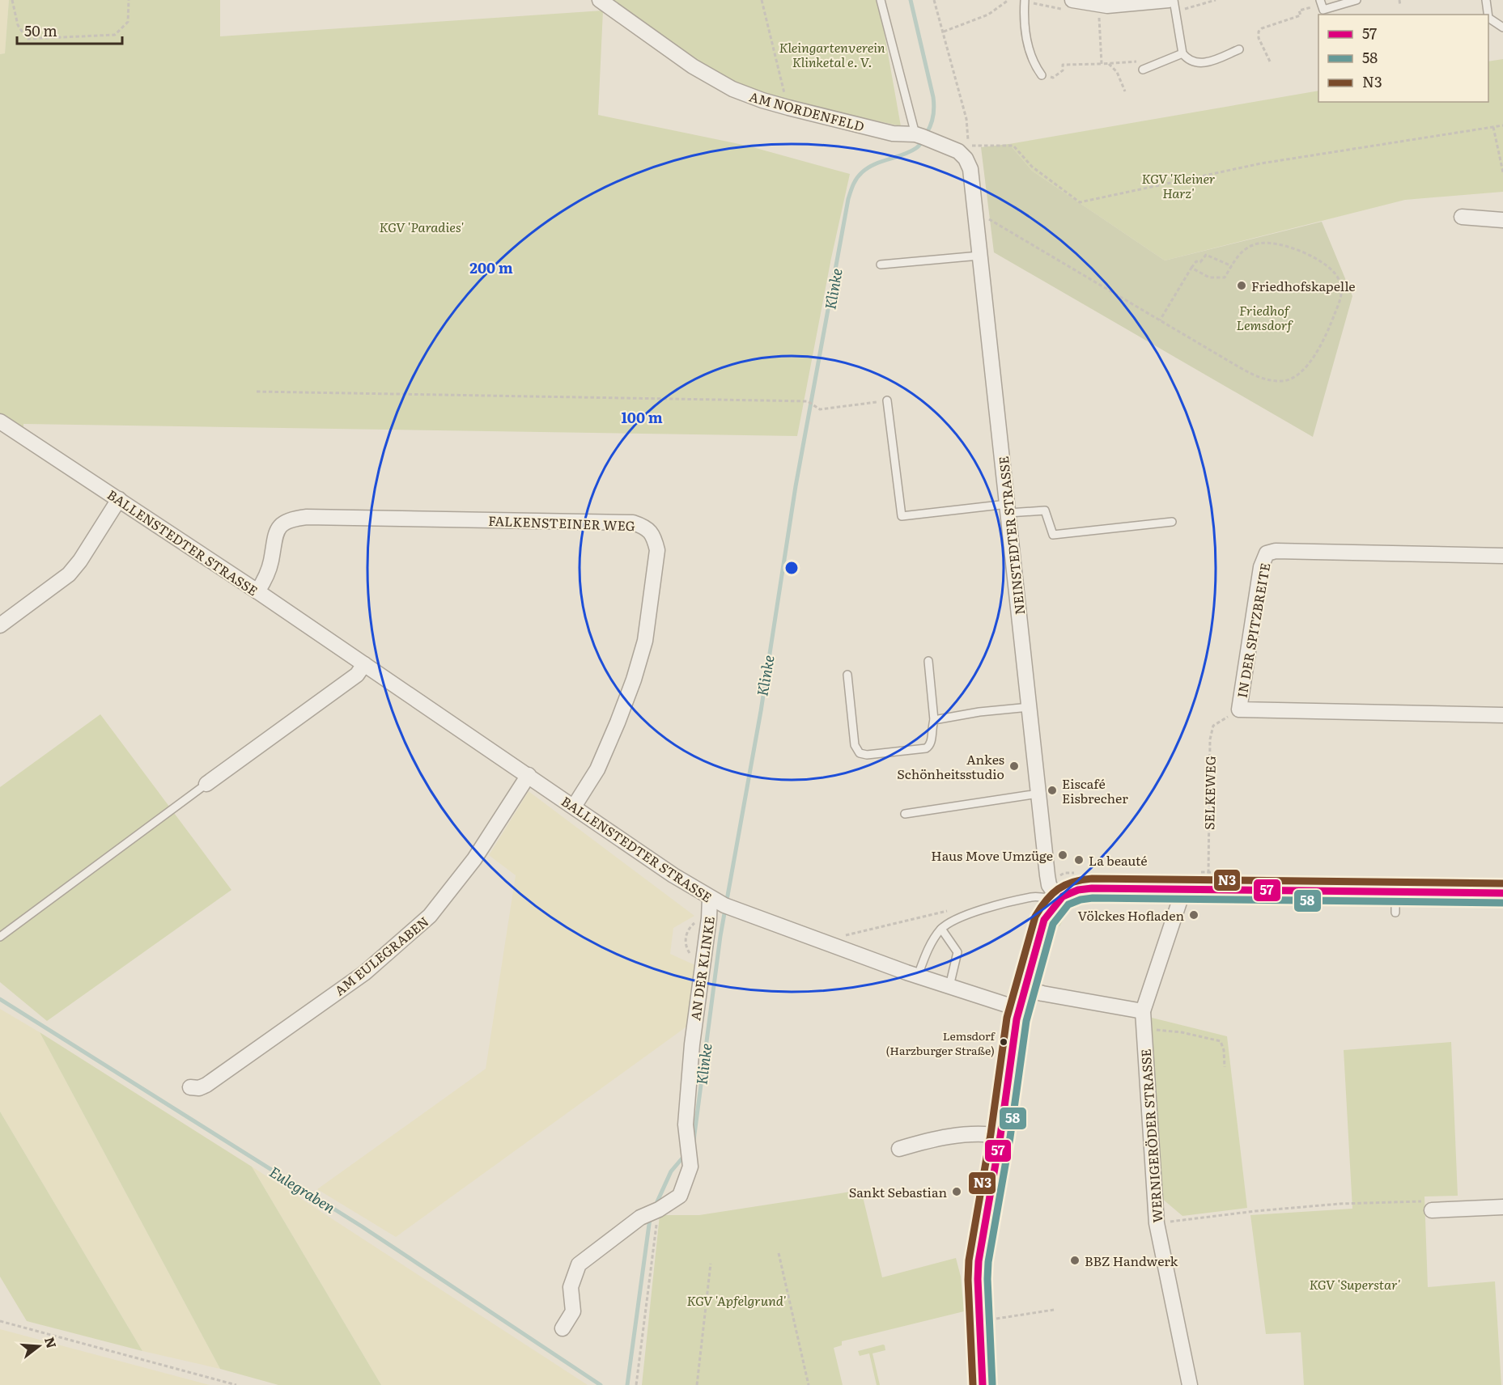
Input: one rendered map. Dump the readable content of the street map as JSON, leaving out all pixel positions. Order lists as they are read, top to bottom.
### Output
{
  "streets": {
    "street": [
      "AM NORDENFELD",
      "FALKENSTEINER WEG",
      "NEINSTEDTER STRASSE",
      "BALLENSTEDTER STRASSE",
      "IN DER SPITZBREITE",
      "AM EULEGRABEN",
      "AN DER KLINKE",
      "WERNIGERÖDER STRASSE"
    ],
    "path": ["SELKEWEG"]
  },
  "crossings": [
    ["AM NORDENFELD", "NEINSTEDTER STRASSE"],
    ["FALKENSTEINER WEG", "BALLENSTEDTER STRASSE"],
    ["BALLENSTEDTER STRASSE", "AM EULEGRABEN"],
    ["BALLENSTEDTER STRASSE", "AN DER KLINKE"],
    ["IN DER SPITZBREITE", "SELKEWEG"]
  ],
  "water": ["Klinke", "Eulegraben"],
  "parks": [
    "Kleingartenverein Klinketal e. V.",
    "KGV 'Kleiner Harz'",
    "KGV 'Paradies'",
    "Friedhof Lemsdorf",
    "KGV 'Superstar'",
    "KGV 'Apfelgrund'"
  ],
  "places": [
    "Friedhofskapelle",
    "Ankes Schönheitsstudio",
    "Eiscafé Eisbrecher",
    "Haus Move Umzüge",
    "La beauté",
    "Völckes Hofladen",
    "Lemsdorf (Harzburger Straße)",
    "Sankt Sebastian",
    "BBZ Handwerk"
  ],
  "lines": ["transit line N3", "transit line 57", "transit line 58"],
  "legend": ["57", "58", "N3"],
  "scale_bar": "50 m",
  "north": "right",
  "rings": ["200 m", "100 m"]
}
